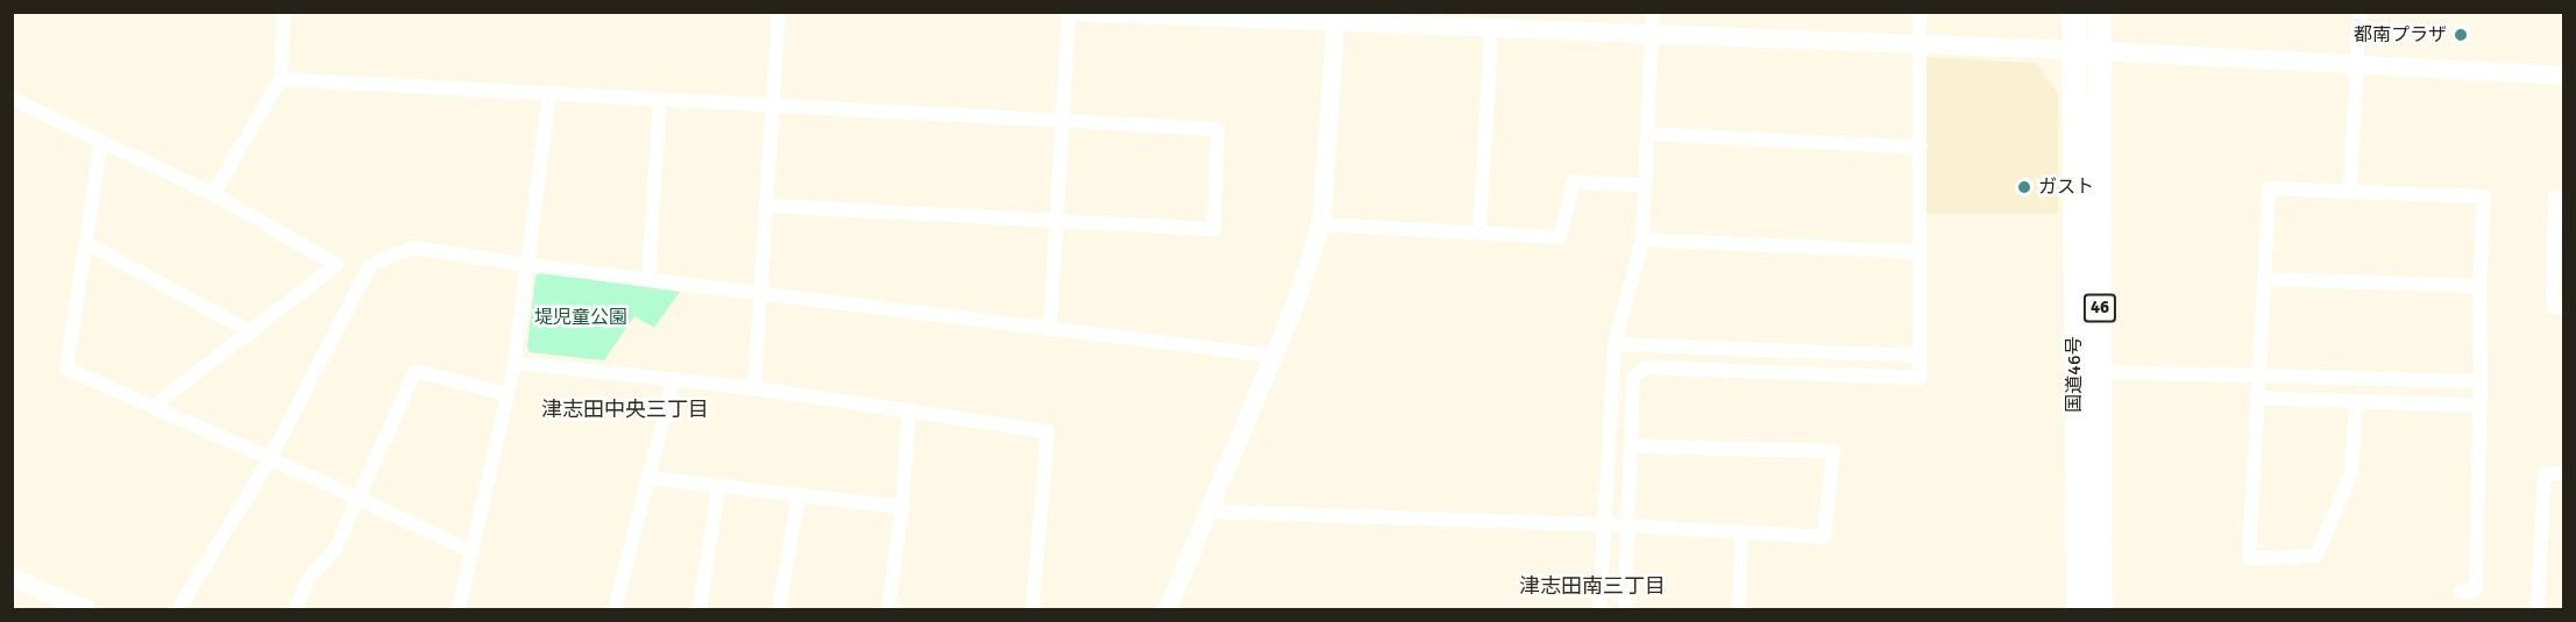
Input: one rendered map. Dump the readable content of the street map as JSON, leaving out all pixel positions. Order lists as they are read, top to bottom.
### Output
{
  "streets": {
    "highway": ["46", "国道46号"]
  },
  "districts": ["津志田中央三丁目", "津志田南三丁目"],
  "parks": ["堤児童公園"],
  "places": ["都南プラザ", "ガスト"]
}
